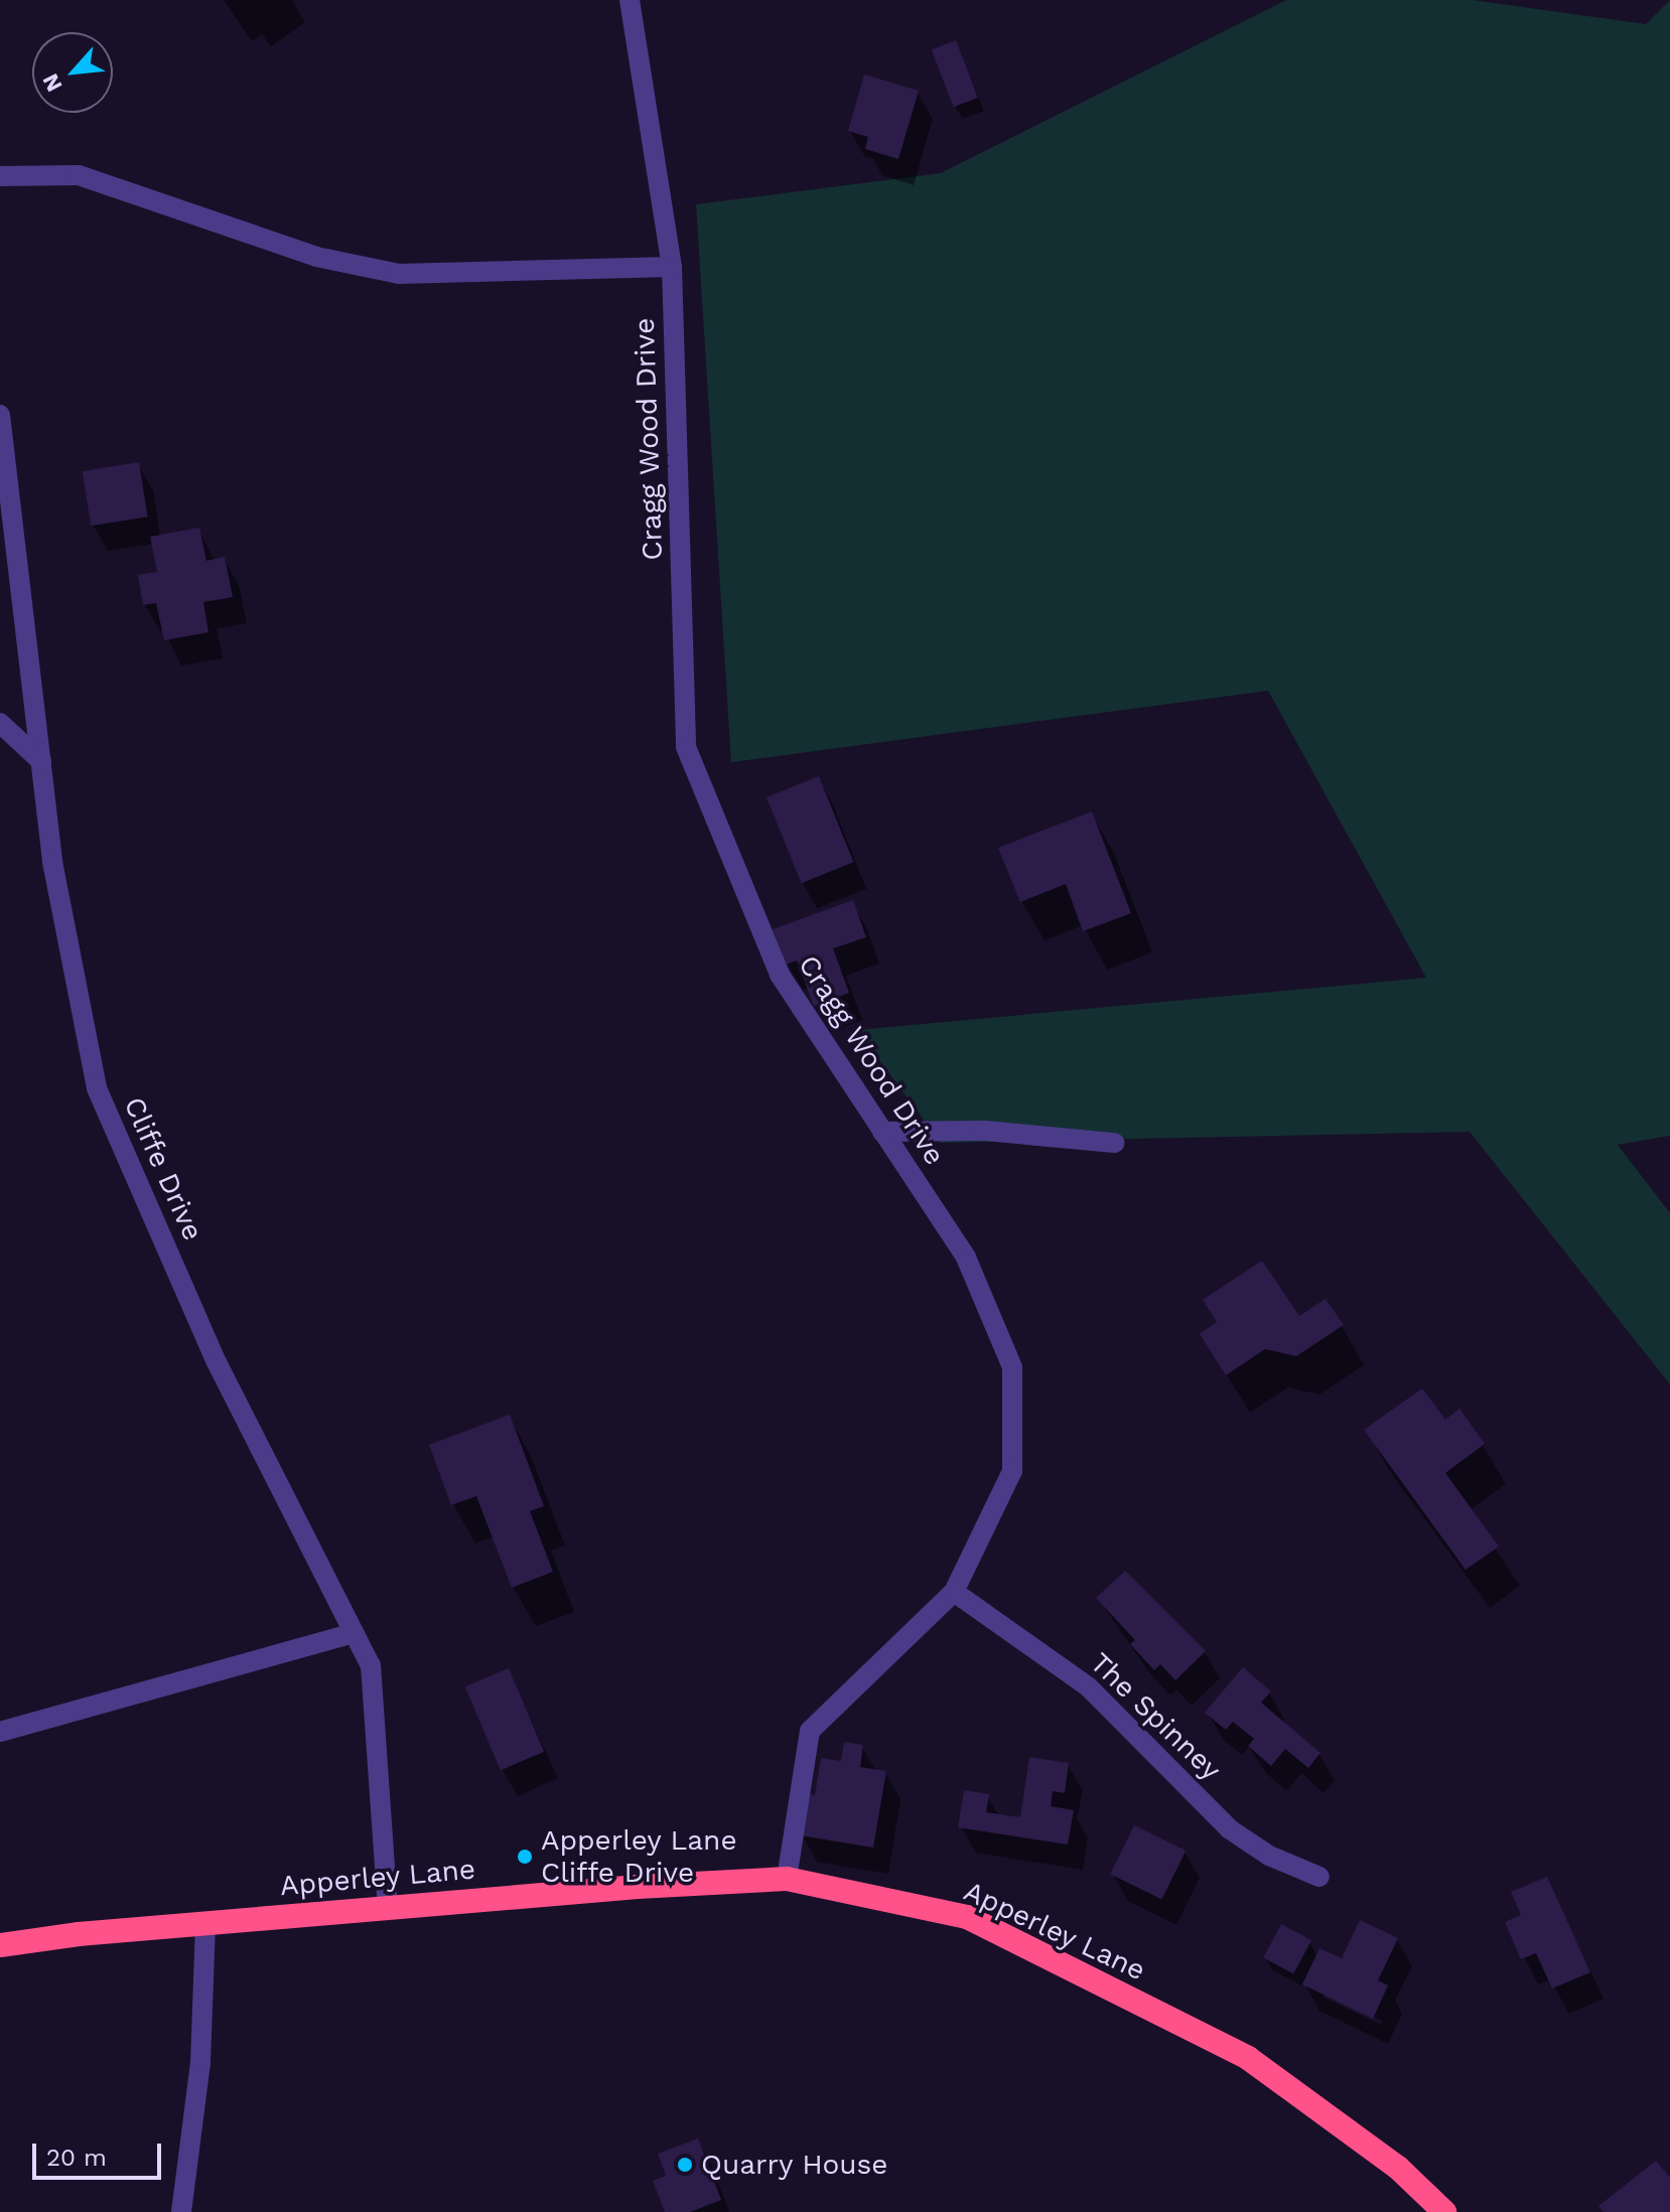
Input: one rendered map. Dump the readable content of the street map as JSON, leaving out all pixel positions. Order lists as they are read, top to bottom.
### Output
{
  "streets": {
    "highway": ["Apperley Lane"],
    "street": ["Cragg Wood Drive", "Cliffe Drive", "The Spinney"]
  },
  "crossings": [
    ["Cragg Wood Drive", "The Spinney"],
    ["Cragg Wood Drive", "Apperley Lane"],
    ["Cliffe Drive", "Apperley Lane"]
  ],
  "places": ["Apperley Lane Cliffe Drive", "Quarry House"],
  "scale_bar": "20 m",
  "north": "bottom left"
}
